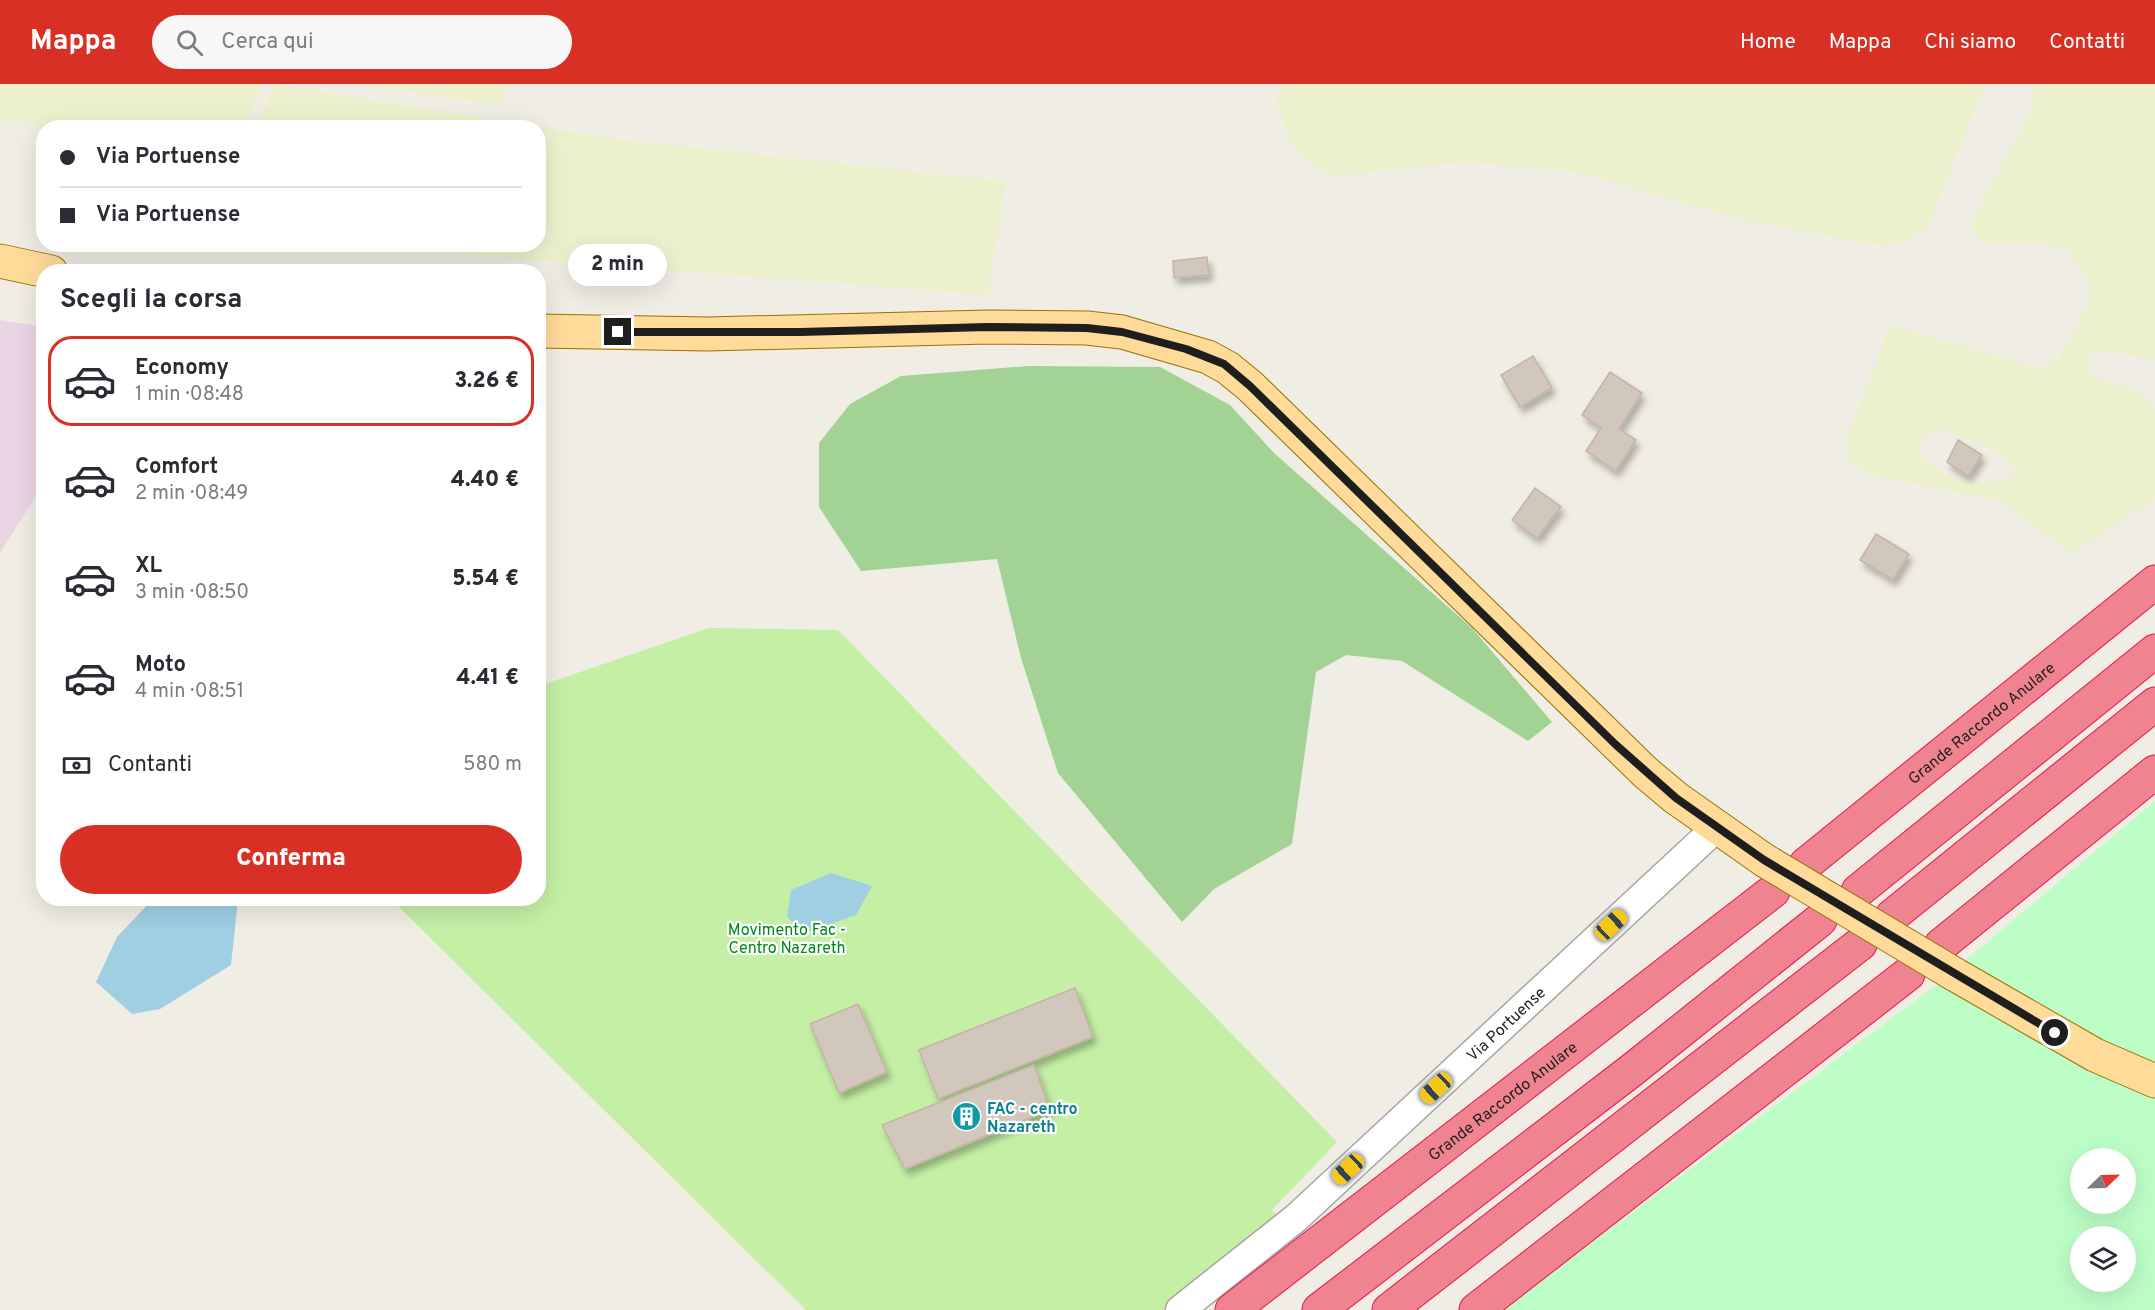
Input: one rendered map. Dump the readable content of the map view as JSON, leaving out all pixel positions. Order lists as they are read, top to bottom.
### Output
{
  "streets": {
    "highway": ["Grande Raccordo Anulare"],
    "street": ["Via Portuense"]
  },
  "parks": ["Movimento Fac - Centro Nazareth"],
  "places": {
    "building": ["FAC - centro Nazareth"]
  },
  "north": "top right",
  "page": {
    "header": "Mappa",
    "search": "Cerca qui",
    "nav": [
      "Home",
      "Mappa",
      "Chi siamo",
      "Contatti"
    ],
    "banner": ["Via Portuense", "Via Portuense"],
    "bubble": "2 min",
    "heading": "Scegli la corsa",
    "list": [
      {
        "name": "Economy",
        "note": "1 min · 08:48",
        "value": "3.26 €"
      },
      {
        "name": "Comfort",
        "note": "2 min · 08:49",
        "value": "4.40 €"
      },
      {
        "name": "XL",
        "note": "3 min · 08:50",
        "value": "5.54 €"
      },
      {
        "name": "Moto",
        "note": "4 min · 08:51",
        "value": "4.41 €"
      }
    ],
    "pay": ["Contanti", "580 m"],
    "buttons": "Conferma"
  }
}
